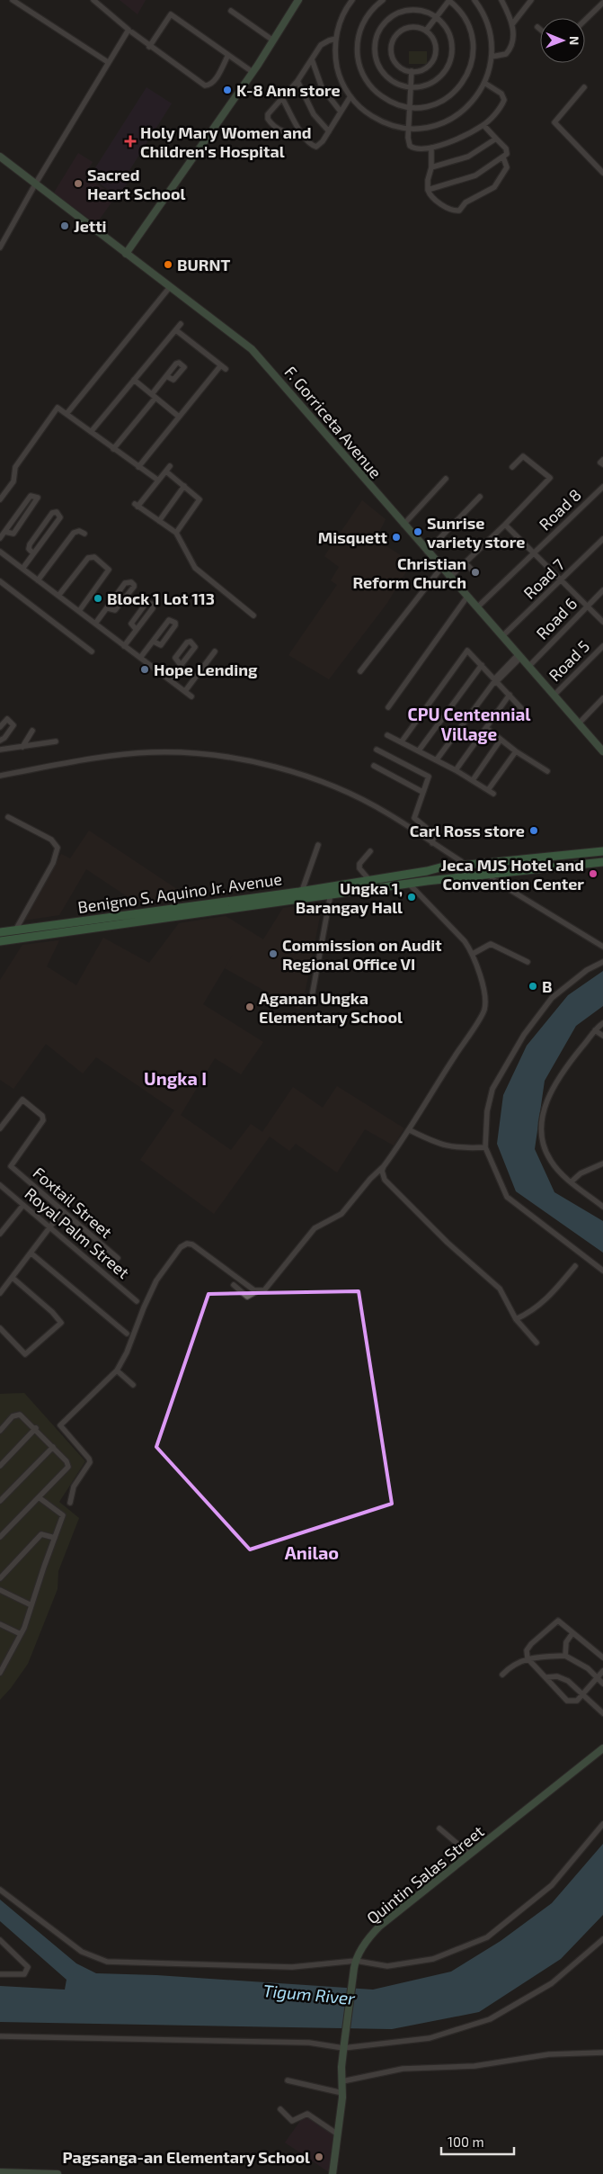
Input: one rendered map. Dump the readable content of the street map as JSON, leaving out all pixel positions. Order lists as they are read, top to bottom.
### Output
{
  "streets": {
    "main road": ["F. Gorriceta Avenue", "Benigno S. Aquino Jr. Avenue", "Quintin Salas Street"],
    "street": [
      "Road 8",
      "Road 7",
      "Road 6",
      "Road 5",
      "Foxtail Street",
      "Royal Palm Street"
    ]
  },
  "crossings": [
    ["F. Gorriceta Avenue", "Road 8"],
    ["F. Gorriceta Avenue", "Road 7"],
    ["F. Gorriceta Avenue", "Road 6"],
    ["F. Gorriceta Avenue", "Road 5"]
  ],
  "districts": ["CPU Centennial Village", "Ungka I", "Anilao"],
  "water": ["Tigum River"],
  "places": {
    "other": [
      "K-8 Ann store",
      "Sacred Heart School",
      "Jetti",
      "BURNT",
      "Sunrise variety store",
      "Misquett",
      "Christian Reform Church",
      "Block 1 Lot 113",
      "Hope Lending",
      "Carl Ross store",
      "Jeca MJS Hotel and Convention Center",
      "Ungka 1, Barangay Hall",
      "Commission on Audit Regional Office VI",
      "B",
      "Aganan Ungka Elementary School",
      "Pagsanga-an Elementary School"
    ],
    "health": ["Holy Mary Women and Children's Hospital"]
  },
  "scale_bar": "100 m",
  "north": "right"
}
